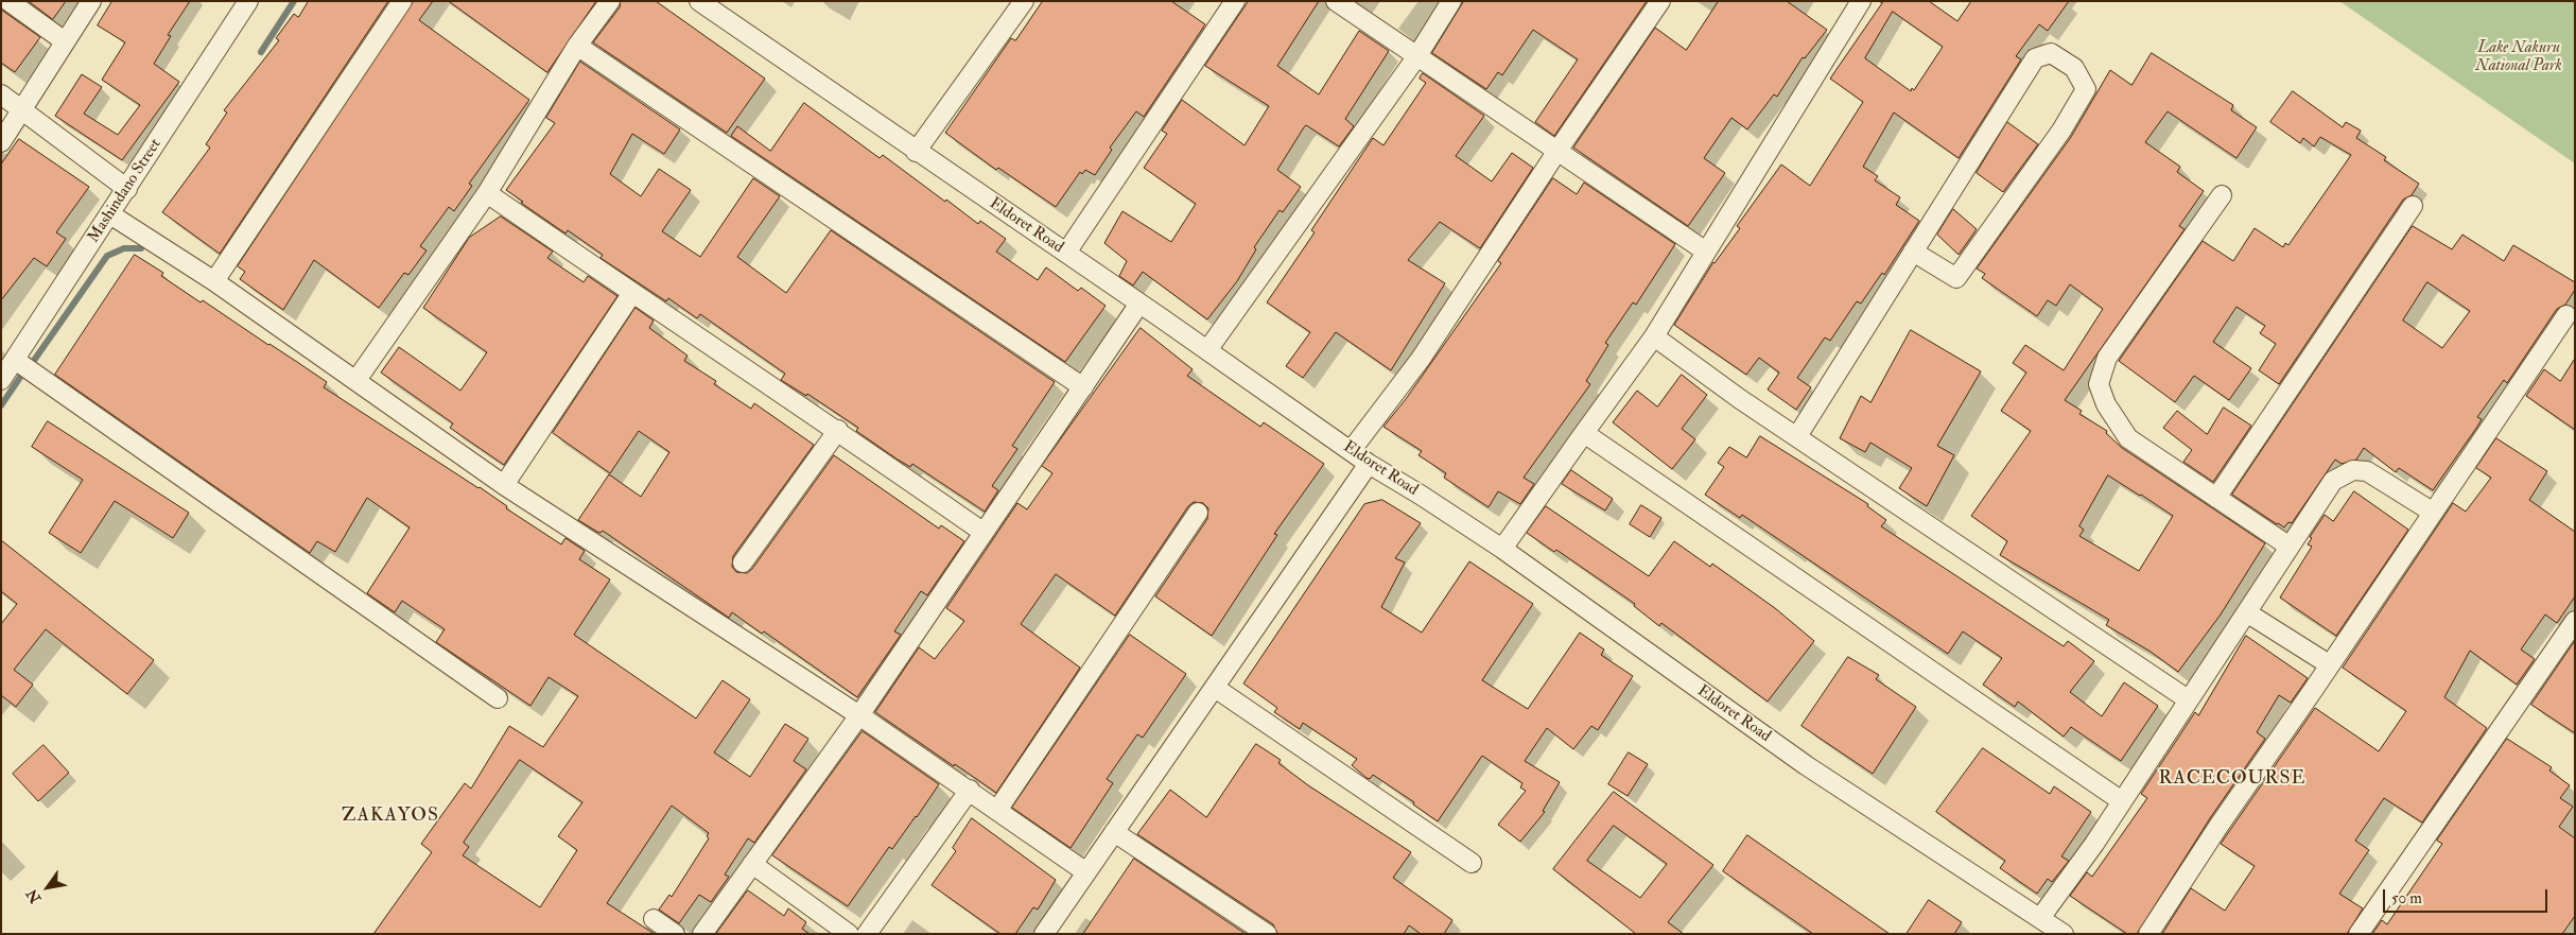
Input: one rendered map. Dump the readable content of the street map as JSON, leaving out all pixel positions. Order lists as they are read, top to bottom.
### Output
{
  "streets": {
    "street": ["Mashindano Street", "Eldoret Road"]
  },
  "districts": ["RACECOURSE", "ZAKAYOS"],
  "parks": ["Lake Nakuru National Park"],
  "scale_bar": "50 m",
  "north": "bottom left"
}
